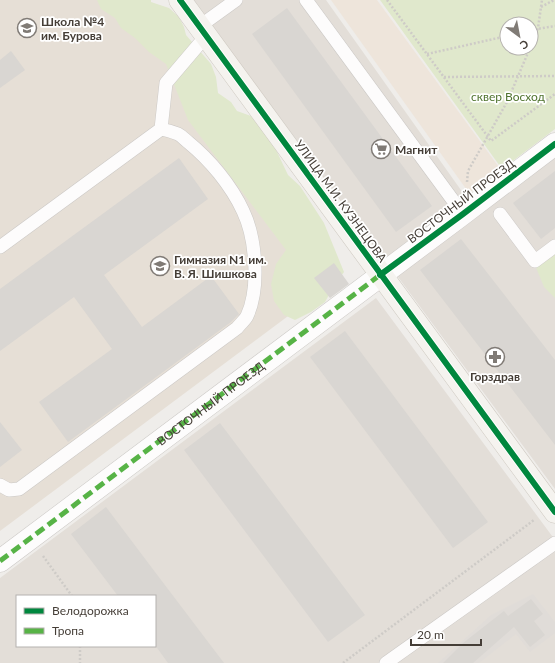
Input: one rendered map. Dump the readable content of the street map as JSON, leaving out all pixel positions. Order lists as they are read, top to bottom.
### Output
{
  "streets": {
    "street": ["УЛИЦА М.И. КУЗНЕЦОВА", "ВОСТОЧНЫЙ ПРОЕЗД"]
  },
  "crossings": [
    ["УЛИЦА М.И. КУЗНЕЦОВА", "ВОСТОЧНЫЙ ПРОЕЗД"]
  ],
  "parks": ["сквер Восход"],
  "places": {
    "school or university": ["Школа №4 им. Бурова", "Гимназия N1 им. В. Я. Шишкова"],
    "supermarket": ["Магнит"],
    "pharmacy": ["Горздрав"]
  },
  "legend": ["Велодорожка", "Тропа"],
  "scale_bar": "20 m",
  "north": "bottom right"
}
